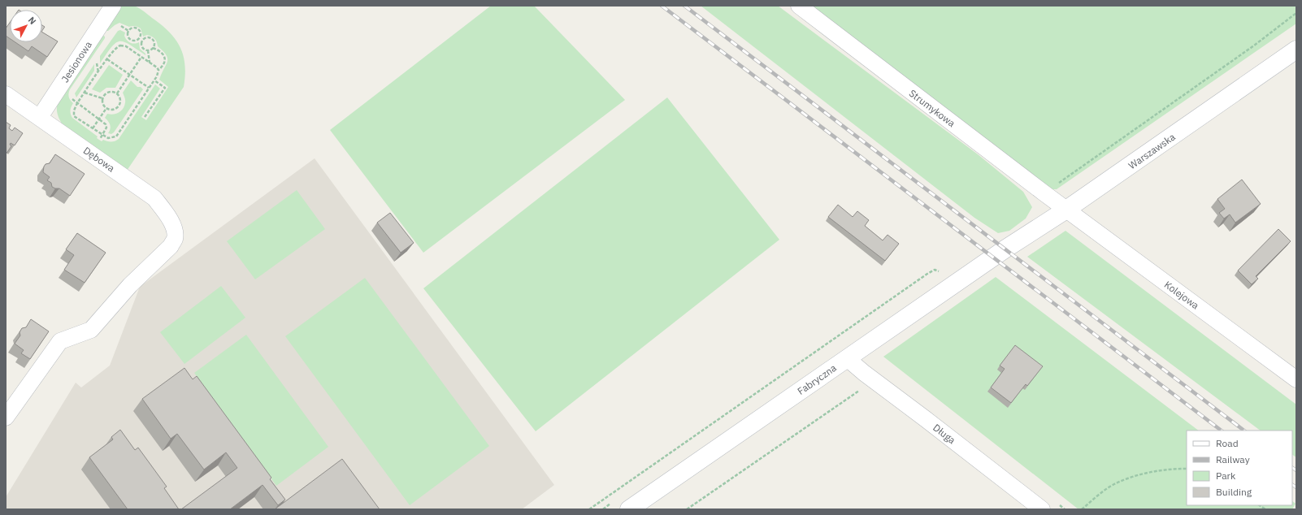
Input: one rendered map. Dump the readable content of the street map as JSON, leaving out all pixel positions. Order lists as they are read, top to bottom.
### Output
{
  "streets": {
    "main road": ["Warszawska", "Fabryczna"],
    "street": [
      "Jesionowa",
      "Strumykowa",
      "Dębowa",
      "Kolejowa",
      "Długa"
    ]
  },
  "crossings": [
    ["Jesionowa", "Dębowa"],
    ["Strumykowa", "Warszawska"],
    ["Strumykowa", "Kolejowa"],
    ["Warszawska", "Kolejowa"],
    ["Warszawska", "Fabryczna"],
    ["Fabryczna", "Długa"]
  ],
  "legend": [
    "Road",
    "Railway",
    "Park",
    "Building"
  ],
  "north": "top right"
}
